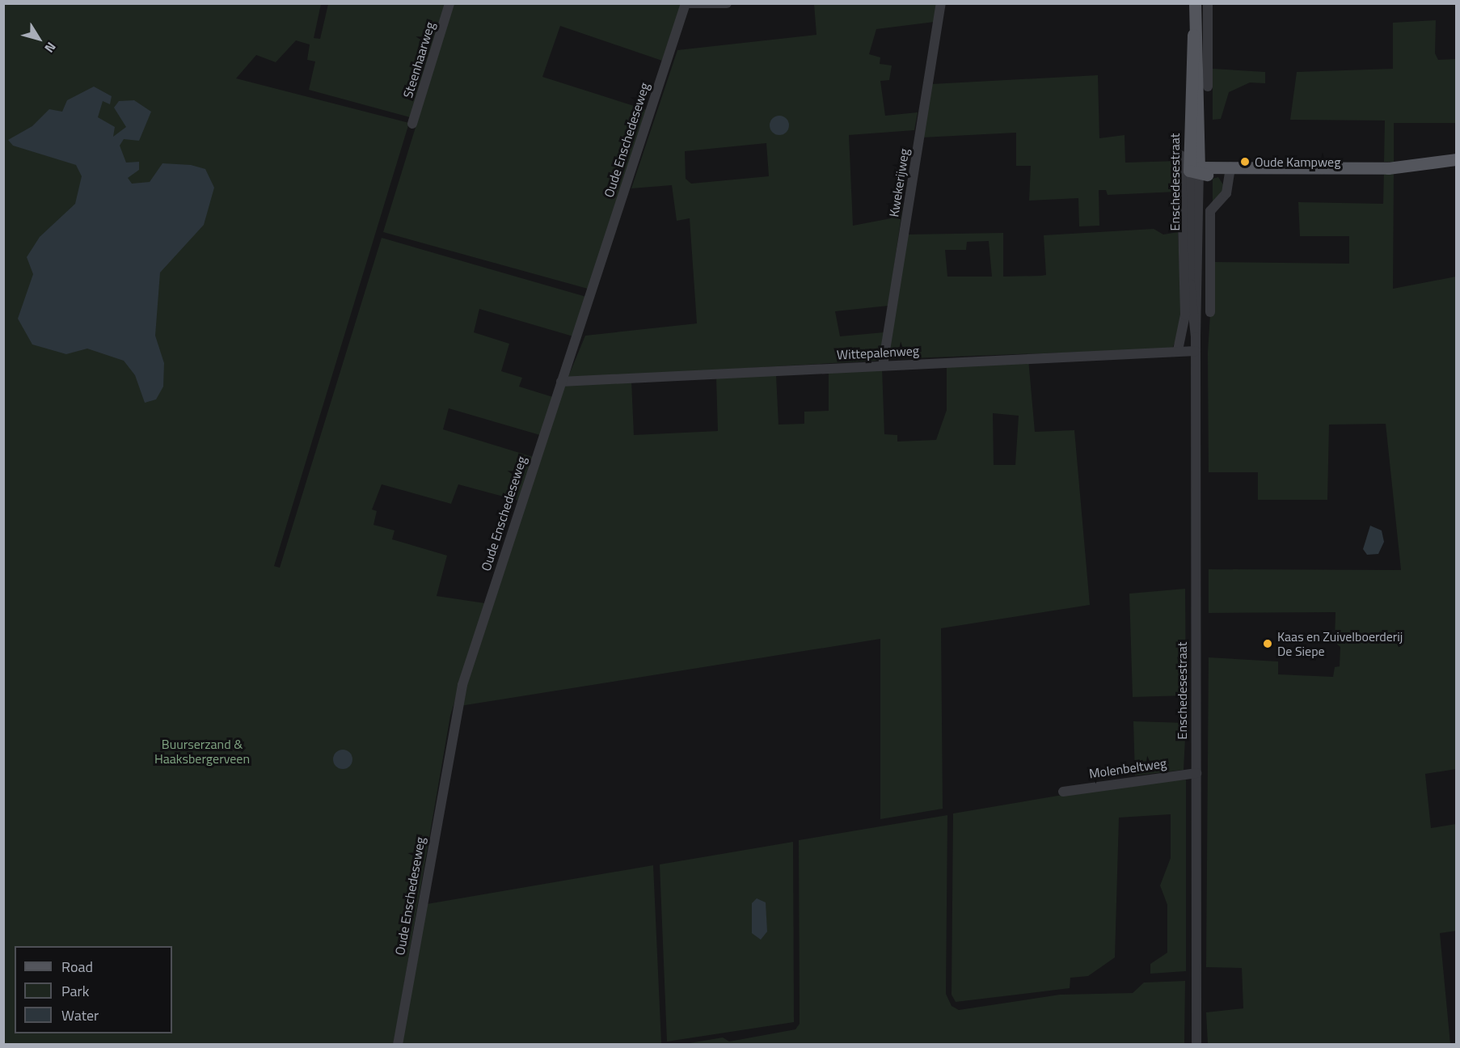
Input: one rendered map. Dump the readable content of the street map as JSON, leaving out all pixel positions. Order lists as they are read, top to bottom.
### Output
{
  "streets": {
    "main road": ["Enschedesestraat"],
    "street": [
      "Steenhaarweg",
      "Oude Enschedeseweg",
      "Kwekerijweg",
      "Wittepalenweg",
      "Molenbeltweg"
    ]
  },
  "crossings": [
    ["Oude Enschedeseweg", "Wittepalenweg"],
    ["Enschedesestraat", "Wittepalenweg"],
    ["Enschedesestraat", "Molenbeltweg"],
    ["Kwekerijweg", "Wittepalenweg"]
  ],
  "parks": ["Buurserzand & Haaksbergerveen"],
  "places": ["Oude Kampweg", "Kaas en Zuivelboerderij De Siepe"],
  "legend": ["Road", "Park", "Water"],
  "north": "bottom right"
}
